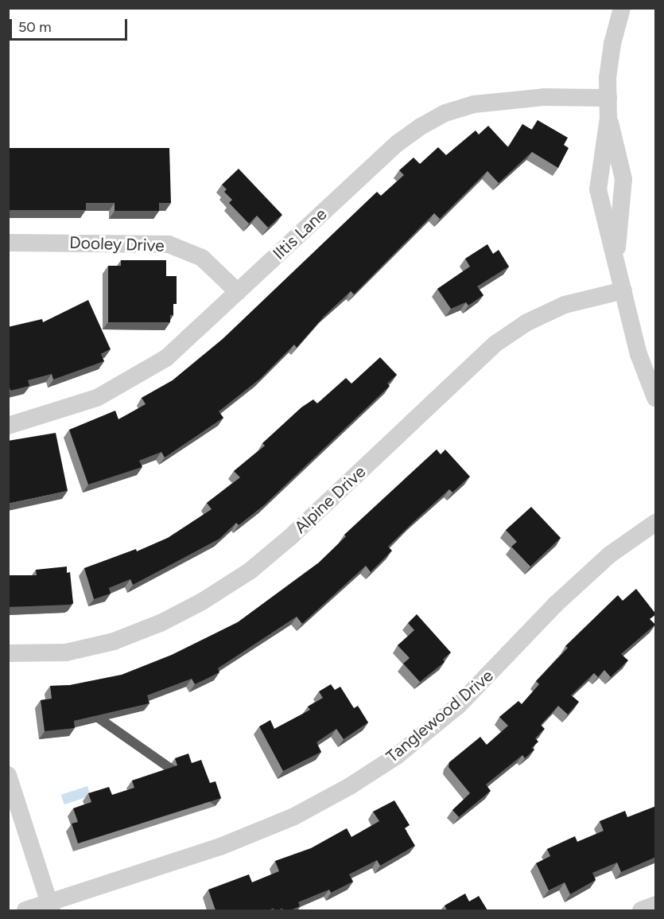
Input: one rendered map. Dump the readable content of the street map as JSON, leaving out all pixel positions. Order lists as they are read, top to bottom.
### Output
{
  "streets": {
    "street": [
      "Iltis Lane",
      "Dooley Drive",
      "Alpine Drive",
      "Tanglewood Drive"
    ]
  },
  "crossings": [
    ["Iltis Lane", "Dooley Drive"]
  ],
  "scale_bar": "50 m"
}
